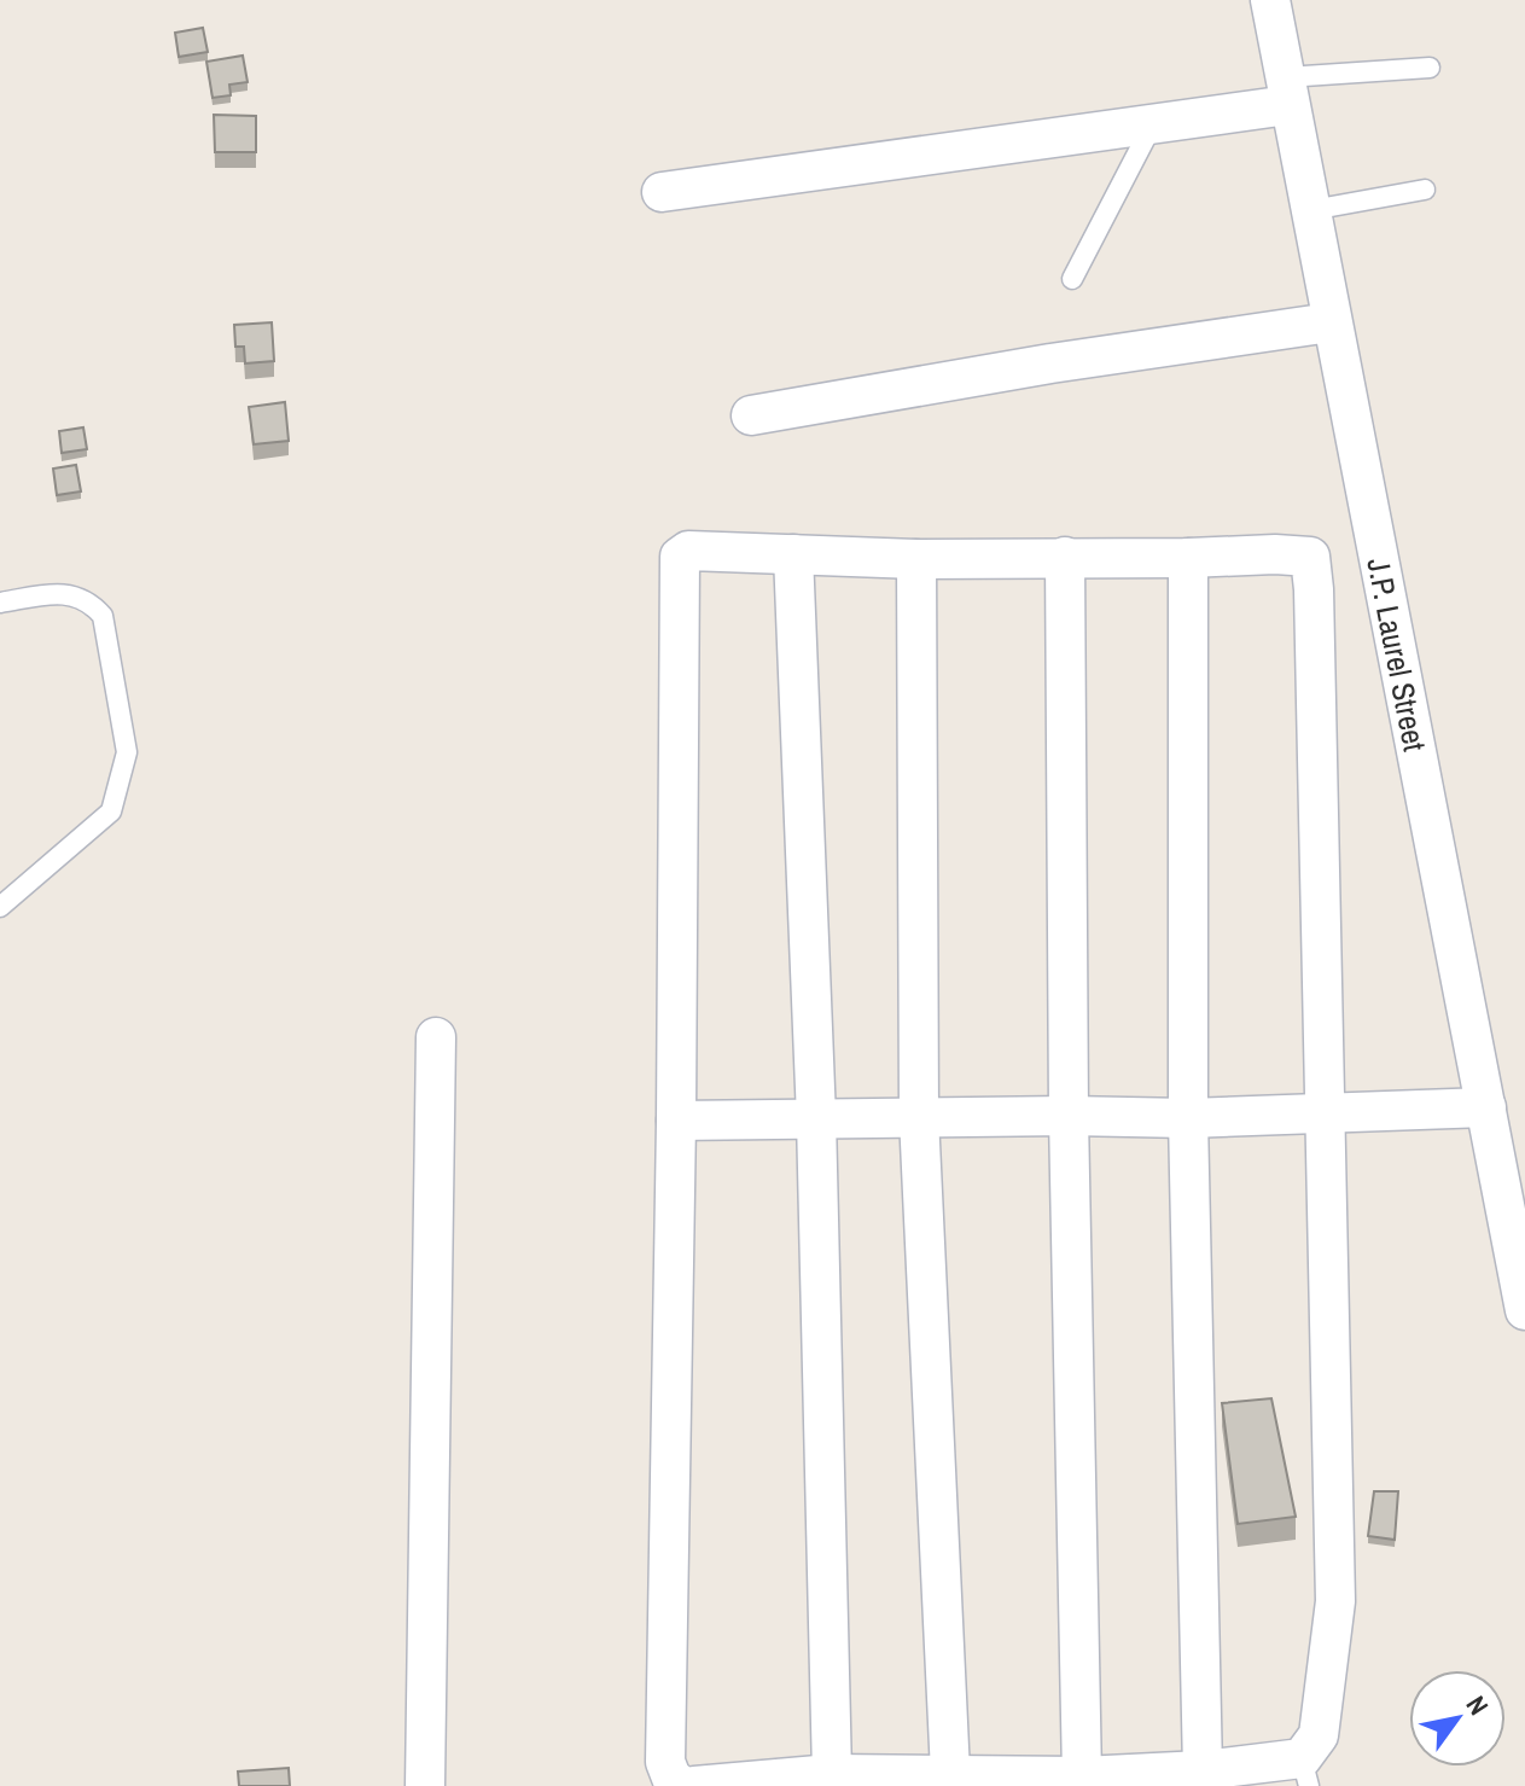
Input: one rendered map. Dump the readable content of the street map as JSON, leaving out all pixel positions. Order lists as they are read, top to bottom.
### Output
{
  "streets": {
    "street": ["J.P. Laurel Street"]
  },
  "north": "top right"
}
